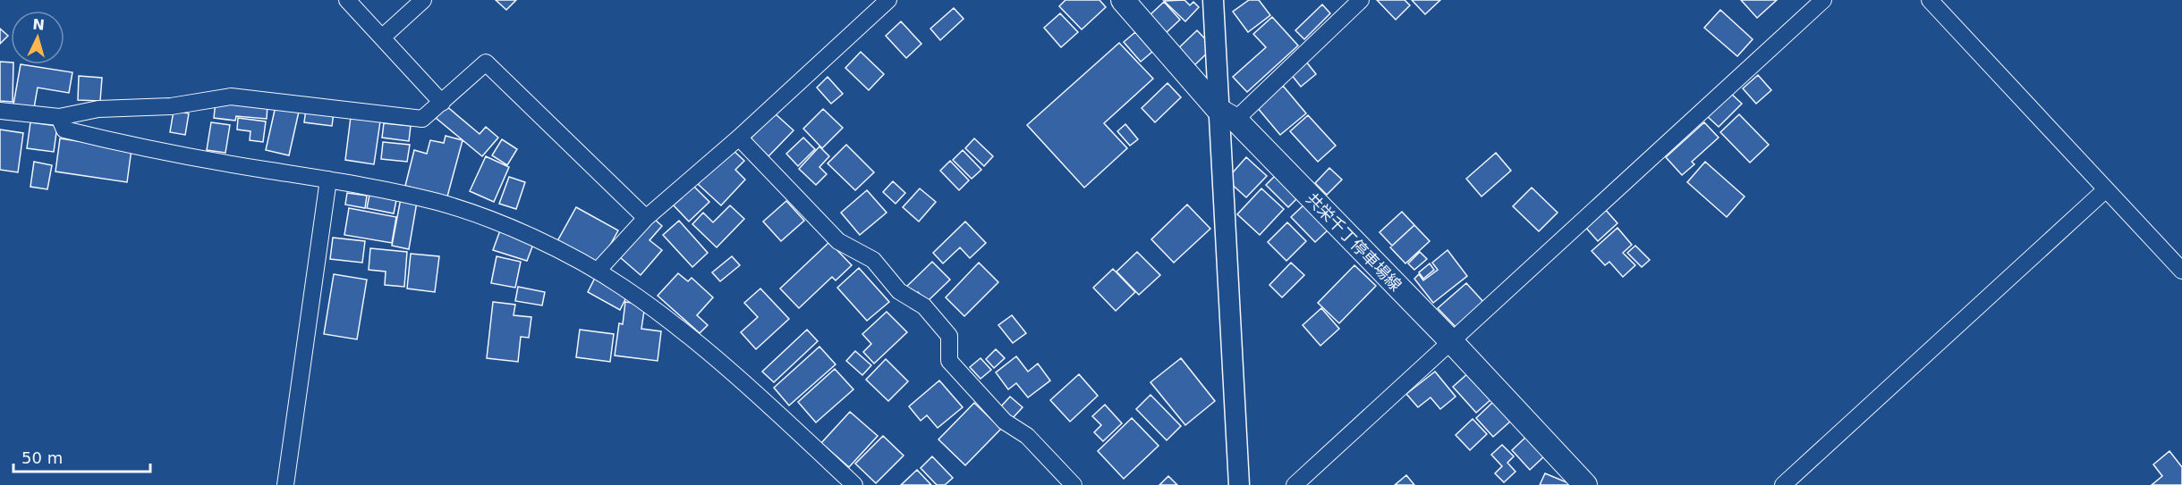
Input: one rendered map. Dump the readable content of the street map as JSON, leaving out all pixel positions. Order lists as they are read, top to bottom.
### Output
{
  "streets": {
    "main road": ["共栄千丁停車場線"]
  },
  "scale_bar": "50 m",
  "north": "top"
}
